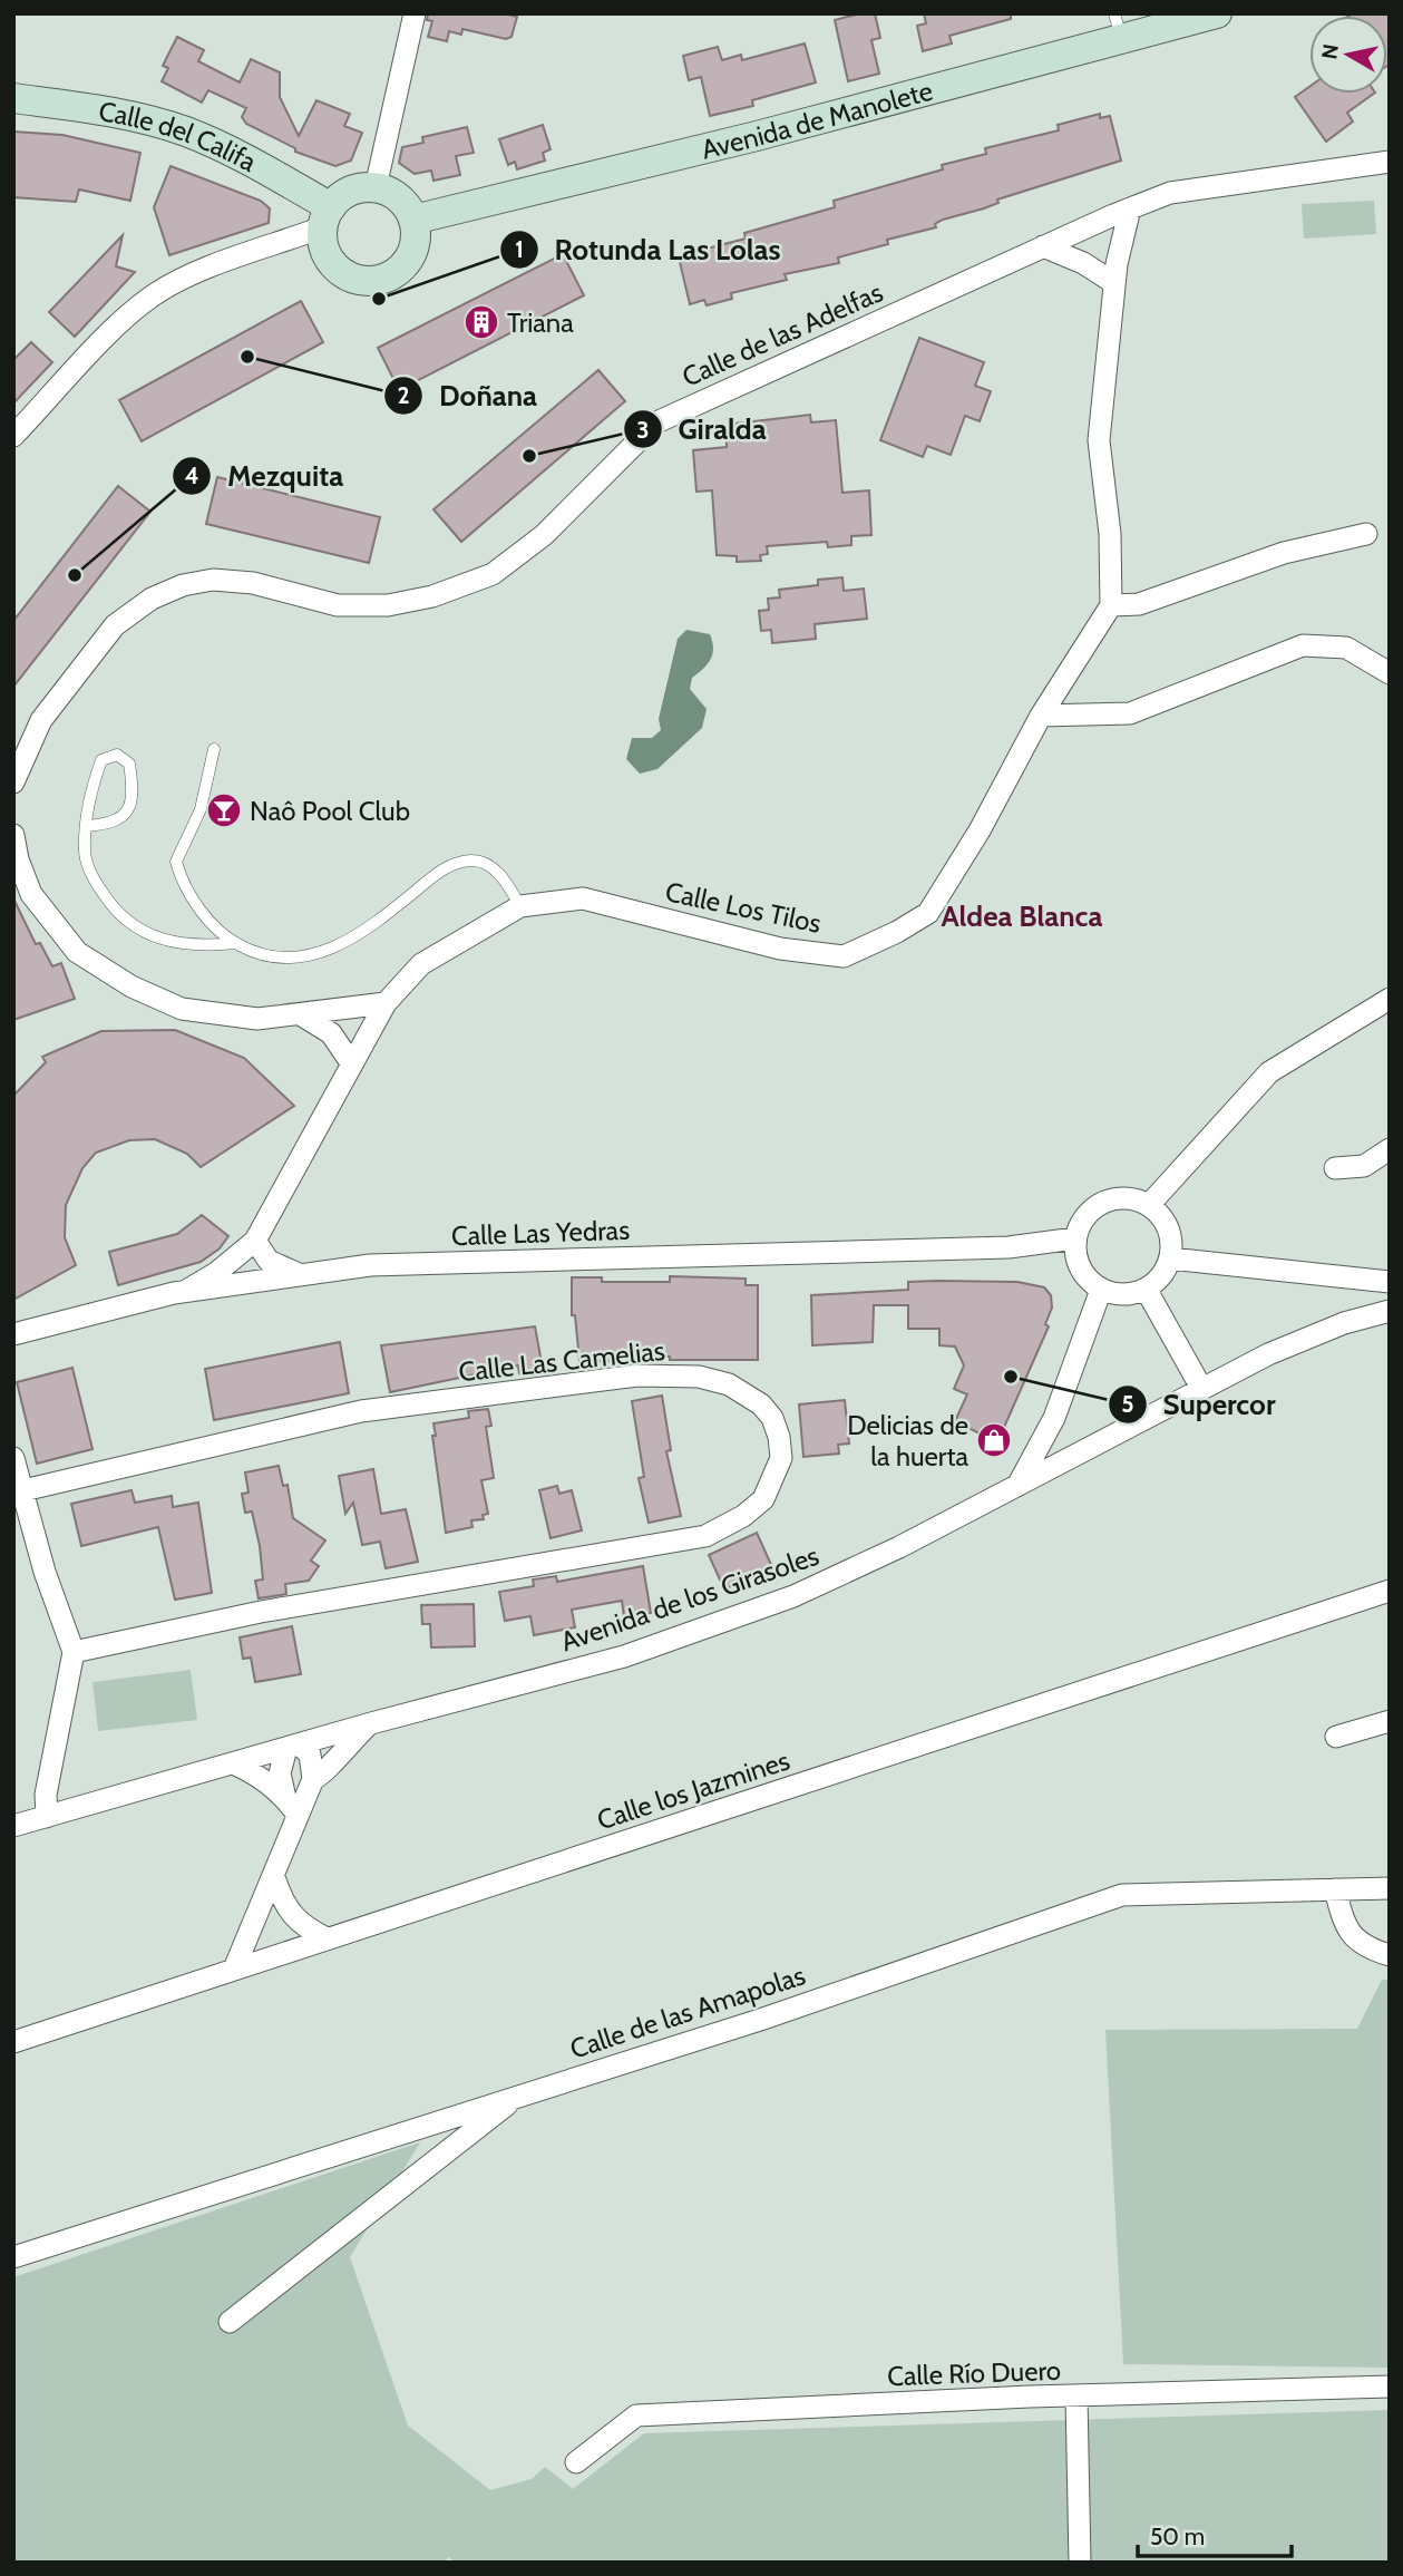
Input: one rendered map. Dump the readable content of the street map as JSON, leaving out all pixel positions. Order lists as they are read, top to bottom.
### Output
{
  "streets": {
    "street": [
      "Avenida de Manolete",
      "Calle del Califa",
      "Calle de las Adelfas",
      "Calle Los Tilos",
      "Calle Las Yedras",
      "Calle Las Camelias",
      "Avenida de los Girasoles",
      "Calle los Jazmines",
      "Calle de las Amapolas",
      "Calle Río Duero"
    ]
  },
  "crossings": [
    ["Avenida de Manolete", "Calle del Califa"],
    ["Calle Los Tilos", "Calle Las Yedras"]
  ],
  "districts": ["Aldea Blanca"],
  "places": {
    "other": [
      "Rotunda Las Lolas",
      "Doñana",
      "Giralda",
      "Mezquita",
      "Supercor"
    ],
    "building": ["Triana"],
    "bar": ["Naô Pool Club"],
    "shop": ["Delicias de la huerta"]
  },
  "scale_bar": "50 m",
  "north": "left"
}
